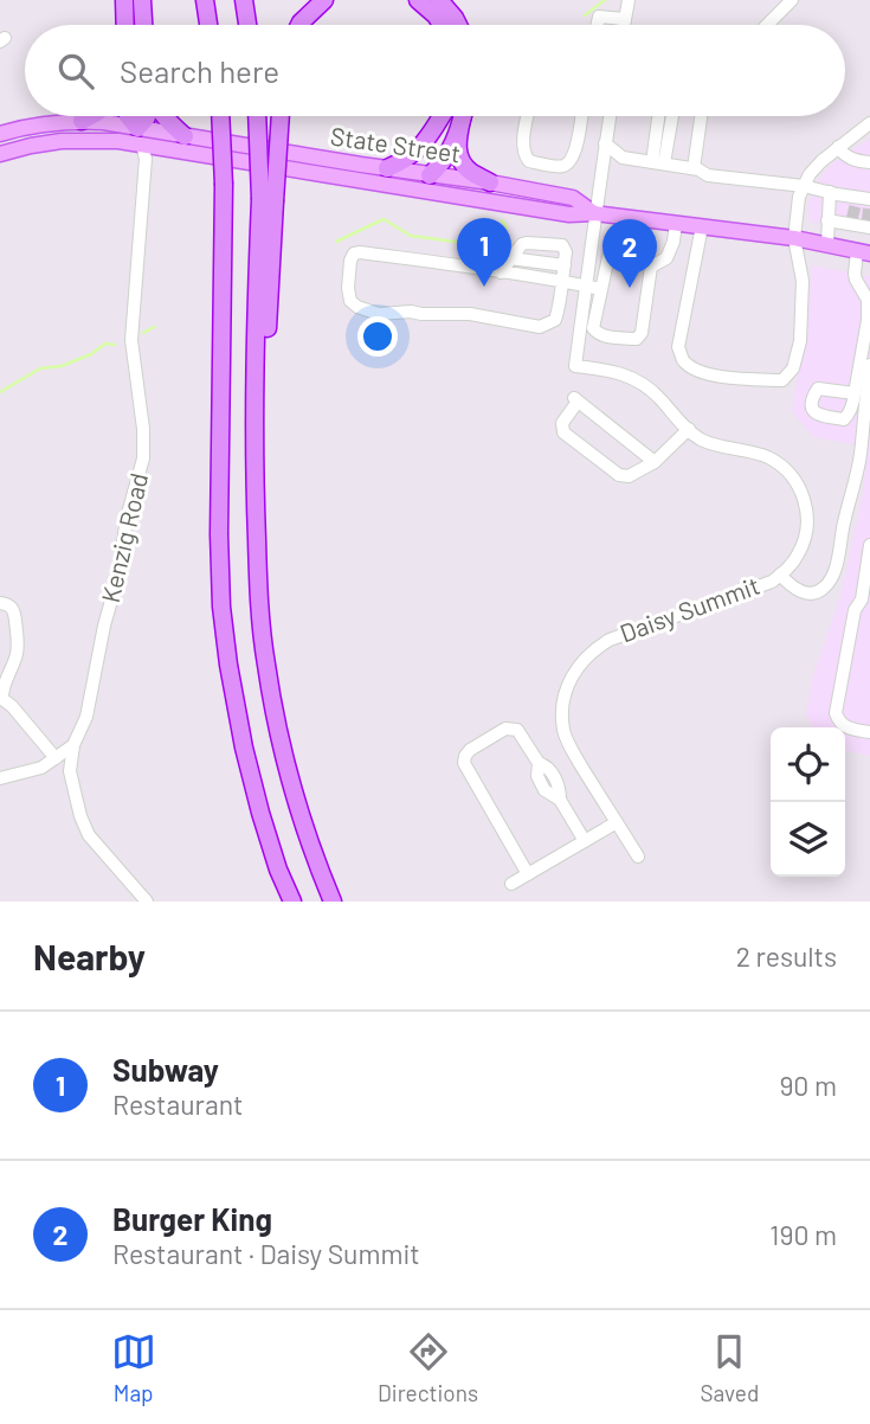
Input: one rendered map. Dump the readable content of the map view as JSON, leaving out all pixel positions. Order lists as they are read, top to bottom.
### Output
{
  "streets": {
    "main road": ["State Street"],
    "street": ["Kenzig Road", "Daisy Summit"]
  },
  "crossings": [
    ["State Street", "Kenzig Road"]
  ],
  "page": {
    "search": "Search here",
    "pins": ["1", "2"],
    "heading": ["Nearby", "2 results"],
    "list": [
      {
        "mark": "1",
        "name": "Subway",
        "note": "Restaurant",
        "value": "90 m"
      },
      {
        "mark": "2",
        "name": "Burger King",
        "note": "Restaurant · Daisy Summit",
        "value": "190 m"
      }
    ],
    "nav": ["Map", "Directions", "Saved"]
  }
}
